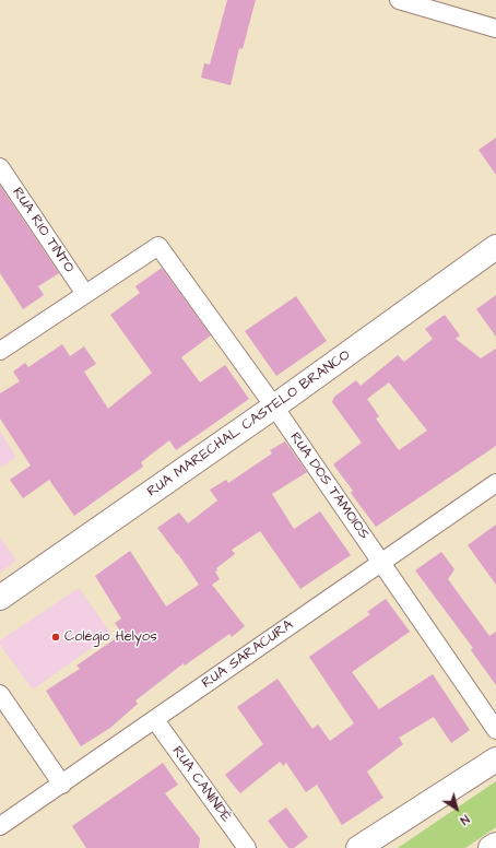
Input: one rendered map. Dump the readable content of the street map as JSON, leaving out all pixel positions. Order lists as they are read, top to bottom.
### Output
{
  "streets": {
    "street": [
      "RUA RIO TINTO",
      "RUA MARECHAL CASTELO BRANCO",
      "RUA DOS TAMOIOS",
      "RUA SARACURA",
      "RUA CANINDÉ"
    ]
  },
  "crossings": [
    ["RUA RIO TINTO", "RUA DOS TAMOIOS"],
    ["RUA MARECHAL CASTELO BRANCO", "RUA DOS TAMOIOS"],
    ["RUA DOS TAMOIOS", "RUA SARACURA"],
    ["RUA SARACURA", "RUA CANINDÉ"]
  ],
  "places": ["Colégio Helyos"],
  "north": "bottom right"
}
